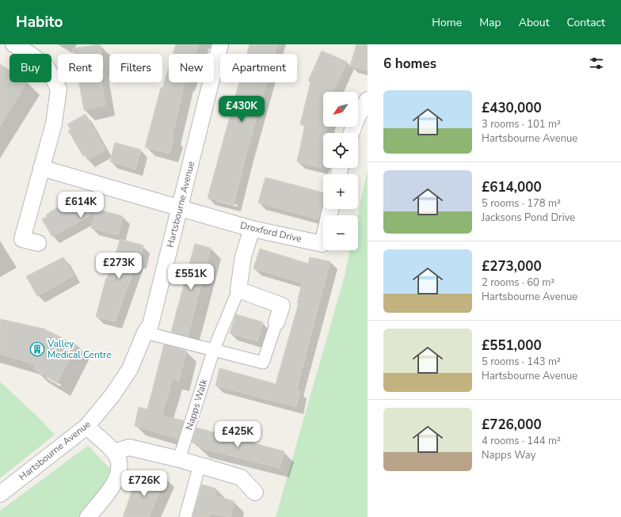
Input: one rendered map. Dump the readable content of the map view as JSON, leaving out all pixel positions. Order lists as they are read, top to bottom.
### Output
{
  "streets": {
    "street": ["Hartsbourne Avenue", "Droxford Drive", "Napps Walk"]
  },
  "crossings": [
    ["Hartsbourne Avenue", "Droxford Drive"]
  ],
  "places": {
    "building": ["Valley Medical Centre"]
  },
  "north": "bottom left",
  "page": {
    "header": "Habito",
    "nav": [
      "Home",
      "Map",
      "About",
      "Contact"
    ],
    "heading": "6 homes",
    "chip": [
      "Buy",
      "Rent",
      "Filters",
      "New",
      "Apartment"
    ],
    "list": [
      {
        "name": "£430,000",
        "note": "3 rooms · 101 m² · Hartsbourne Avenue"
      },
      {
        "name": "£614,000",
        "note": "5 rooms · 178 m² · Jacksons Pond Drive"
      },
      {
        "name": "£273,000",
        "note": "2 rooms · 60 m² · Hartsbourne Avenue"
      },
      {
        "name": "£551,000",
        "note": "5 rooms · 143 m² · Hartsbourne Avenue"
      },
      {
        "name": "£726,000",
        "note": "4 rooms · 144 m² · Napps Way"
      }
    ],
    "map_buttons": ["+", "−"],
    "price": [
      "£430K",
      "£614K",
      "£273K",
      "£551K",
      "£425K",
      "£726K"
    ]
  }
}
